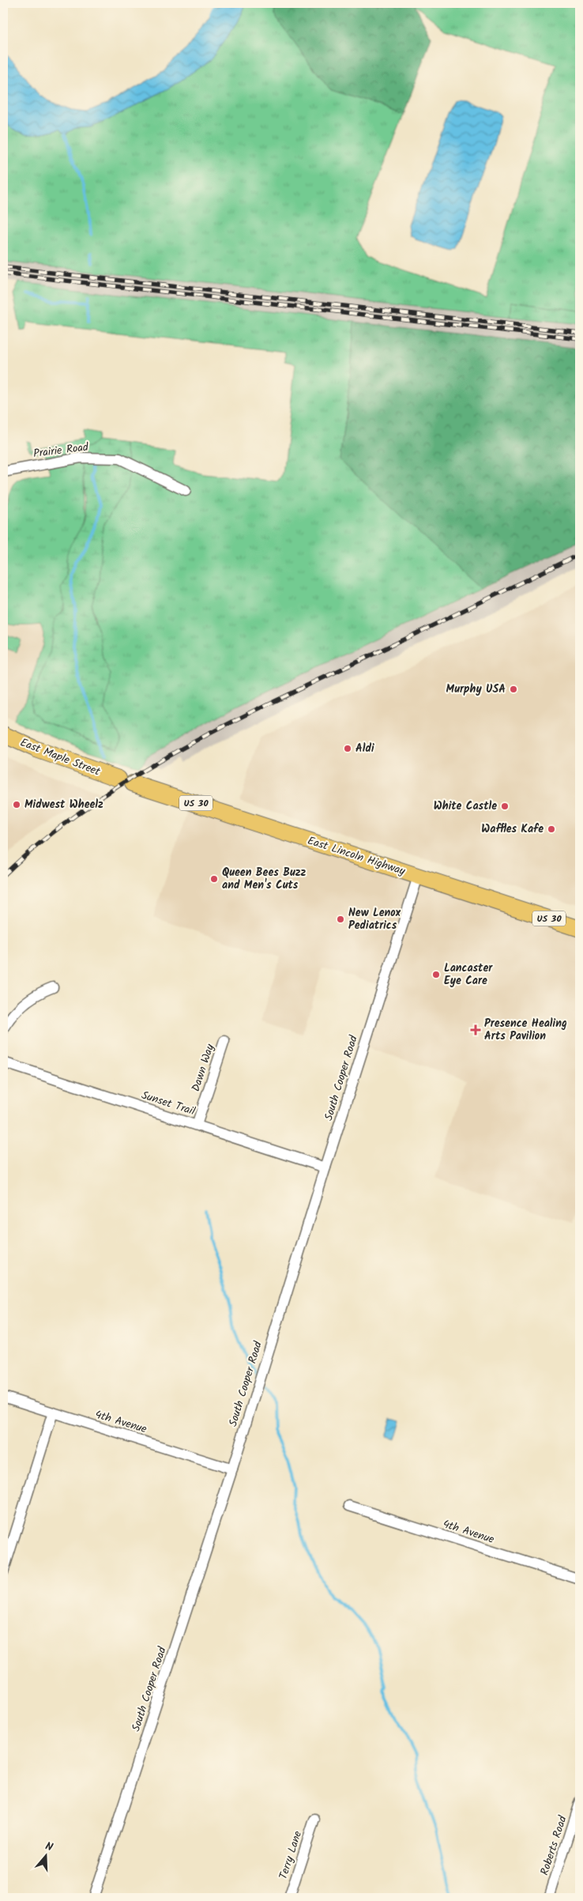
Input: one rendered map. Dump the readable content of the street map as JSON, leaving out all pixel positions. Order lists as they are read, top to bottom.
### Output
{
  "streets": {
    "main road": ["East Maple Street", "US 30", "East Lincoln Highway"],
    "street": [
      "Prairie Road",
      "Dawn Way",
      "South Cooper Road",
      "Sunset Trail",
      "4th Avenue",
      "Roberts Road",
      "Terry Lane"
    ]
  },
  "crossings": [
    ["East Maple Street", "East Lincoln Highway"],
    ["East Lincoln Highway", "South Cooper Road"],
    ["Dawn Way", "Sunset Trail"],
    ["South Cooper Road", "Sunset Trail"],
    ["South Cooper Road", "4th Avenue"]
  ],
  "places": {
    "other": [
      "Murphy USA",
      "Aldi",
      "Midwest Wheelz",
      "White Castle",
      "Waffles Kafe",
      "Queen Bees Buzz and Men's Cuts",
      "New Lenox Pediatrics",
      "Lancaster Eye Care"
    ],
    "health": ["Presence Healing Arts Pavilion"]
  },
  "north": "top"
}
